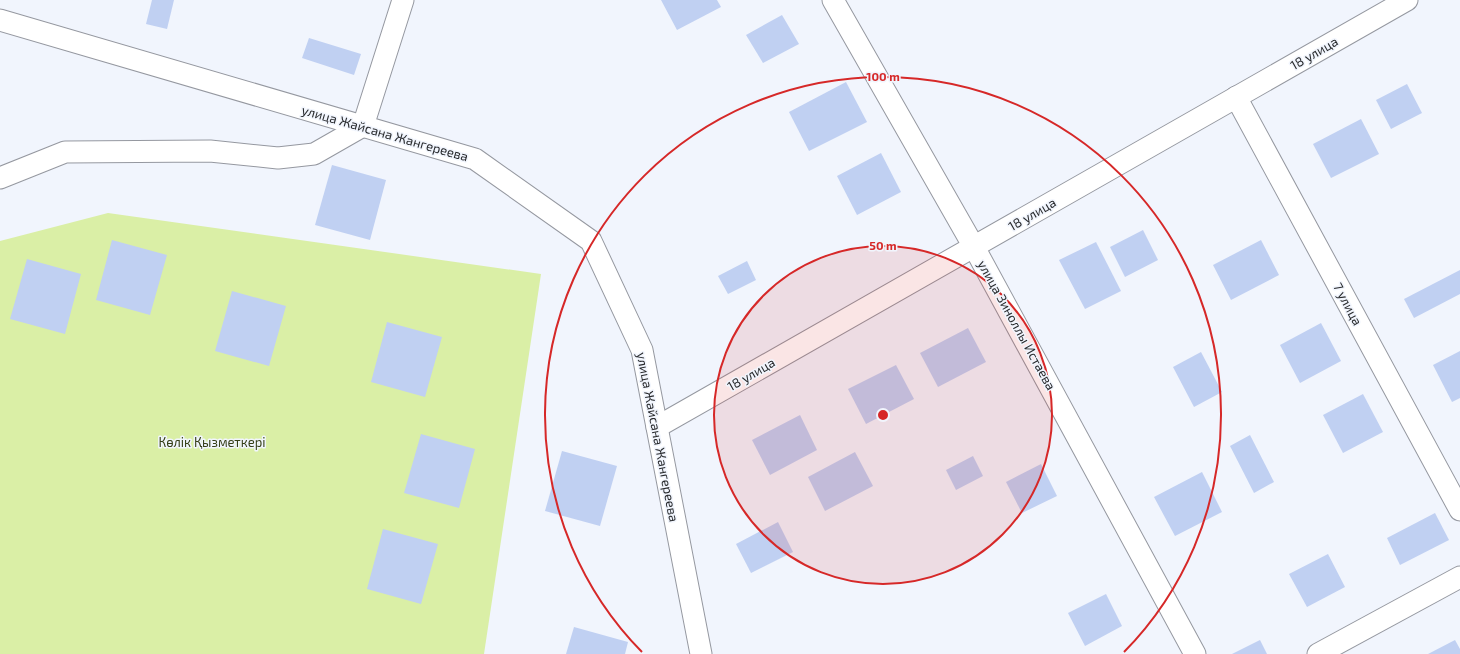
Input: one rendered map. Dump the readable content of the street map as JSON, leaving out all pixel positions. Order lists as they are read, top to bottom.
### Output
{
  "streets": {
    "street": [
      "18 улица",
      "улица Жайсана Жангереева",
      "7 улица",
      "улица Зиноллы Истаева"
    ]
  },
  "crossings": [
    ["18 улица", "улица Жайсана Жангереева"],
    ["18 улица", "7 улица"],
    ["18 улица", "улица Зиноллы Истаева"]
  ],
  "parks": ["Көлік Қызметкері"],
  "rings": ["100 m", "50 m"]
}
